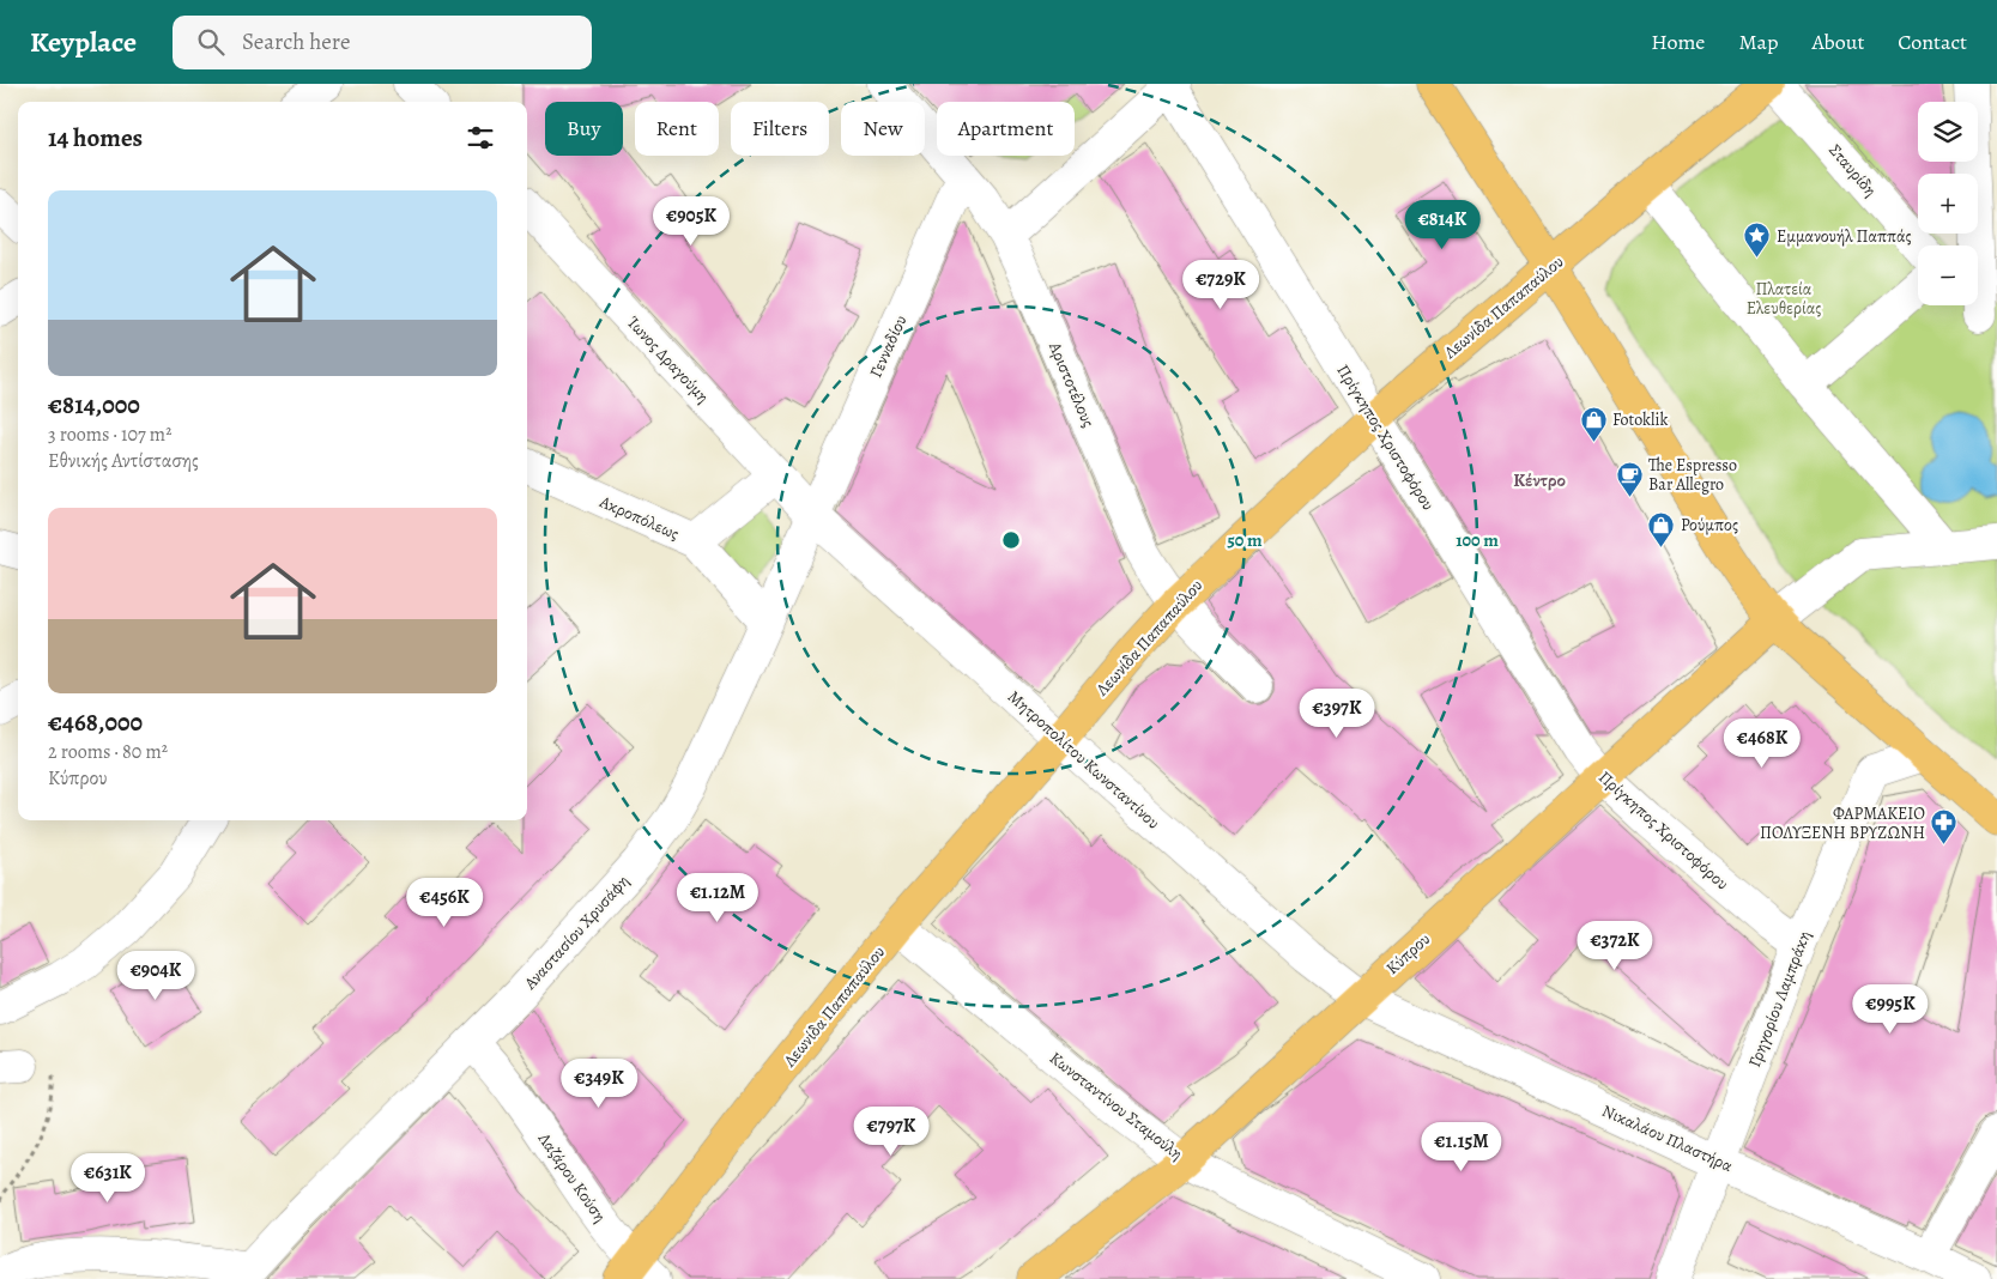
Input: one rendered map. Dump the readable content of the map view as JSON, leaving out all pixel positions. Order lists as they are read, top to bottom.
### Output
{
  "streets": {
    "main road": ["Λεωνίδα Παπαπαύλου", "Κύπρου"],
    "street": [
      "Σταυρίδη",
      "Γενναδίου",
      "Ίωνος Δραγούμη",
      "Αριστοτέλους",
      "Πρίγκηπος Χριστοφόρου",
      "Ακροπόλεως",
      "Μητροπολίτου Κωνσταντίνου",
      "Αναστασίου Χρυσάφη",
      "Γρηγορίου Λαμπράκη",
      "Κωνσταντίνου Σταμούλη",
      "Νικαλάου Πλαστήρα",
      "Λαζάρου Κούση"
    ]
  },
  "crossings": [
    ["Λεωνίδα Παπαπαύλου", "Αριστοτέλους"],
    ["Λεωνίδα Παπαπαύλου", "Πρίγκηπος Χριστοφόρου"],
    ["Λεωνίδα Παπαπαύλου", "Μητροπολίτου Κωνσταντίνου"],
    ["Λεωνίδα Παπαπαύλου", "Κωνσταντίνου Σταμούλη"],
    ["Λεωνίδα Παπαπαύλου", "Λαζάρου Κούση"],
    ["Γενναδίου", "Ίωνος Δραγούμη"],
    ["Γενναδίου", "Αριστοτέλους"],
    ["Γενναδίου", "Μητροπολίτου Κωνσταντίνου"],
    ["Γενναδίου", "Αναστασίου Χρυσάφη"],
    ["Ίωνος Δραγούμη", "Ακροπόλεως"],
    ["Ίωνος Δραγούμη", "Μητροπολίτου Κωνσταντίνου"],
    ["Ίωνος Δραγούμη", "Αναστασίου Χρυσάφη"],
    ["Πρίγκηπος Χριστοφόρου", "Κύπρου"],
    ["Πρίγκηπος Χριστοφόρου", "Γρηγορίου Λαμπράκη"],
    ["Μητροπολίτου Κωνσταντίνου", "Αναστασίου Χρυσάφη"],
    ["Μητροπολίτου Κωνσταντίνου", "Κύπρου"],
    ["Μητροπολίτου Κωνσταντίνου", "Νικαλάου Πλαστήρα"],
    ["Αναστασίου Χρυσάφη", "Λαζάρου Κούση"],
    ["Κύπρου", "Κωνσταντίνου Σταμούλη"],
    ["Κύπρου", "Νικαλάου Πλαστήρα"],
    ["Γρηγορίου Λαμπράκη", "Νικαλάου Πλαστήρα"]
  ],
  "districts": ["Κέντρο"],
  "parks": ["Πλατεία Ελευθερίας"],
  "places": {
    "place": ["Εμμανουήλ Παππάς"],
    "shop": ["Fotoklik", "Ρούμπος"],
    "cafe": ["The Espresso Bar Allegro"],
    "pharmacy": ["ΦΑΡΜΑΚΕΙΟ ΠΟΛΥΞΕΝΗ ΒΡΥΖΩΝΗ"]
  },
  "page": {
    "header": "Keyplace",
    "search": "Search here",
    "nav": [
      "Home",
      "Map",
      "About",
      "Contact"
    ],
    "map_buttons": ["+", "−"],
    "chip": [
      "Buy",
      "Rent",
      "Filters",
      "New",
      "Apartment"
    ],
    "heading": "14 homes",
    "list": [
      {
        "name": "€814,000",
        "note": "3 rooms · 107 m² · Εθνικής Αντίστασης"
      },
      {
        "name": "€468,000",
        "note": "2 rooms · 80 m² · Κύπρου"
      }
    ],
    "price": [
      "€905K",
      "€814K",
      "€729K",
      "€397K",
      "€468K",
      "€1.12M",
      "€456K",
      "€372K",
      "€904K",
      "€995K",
      "€349K",
      "€797K",
      "€1.15M",
      "€631K"
    ]
  },
  "rings": ["50 m", "100 m"]
}
